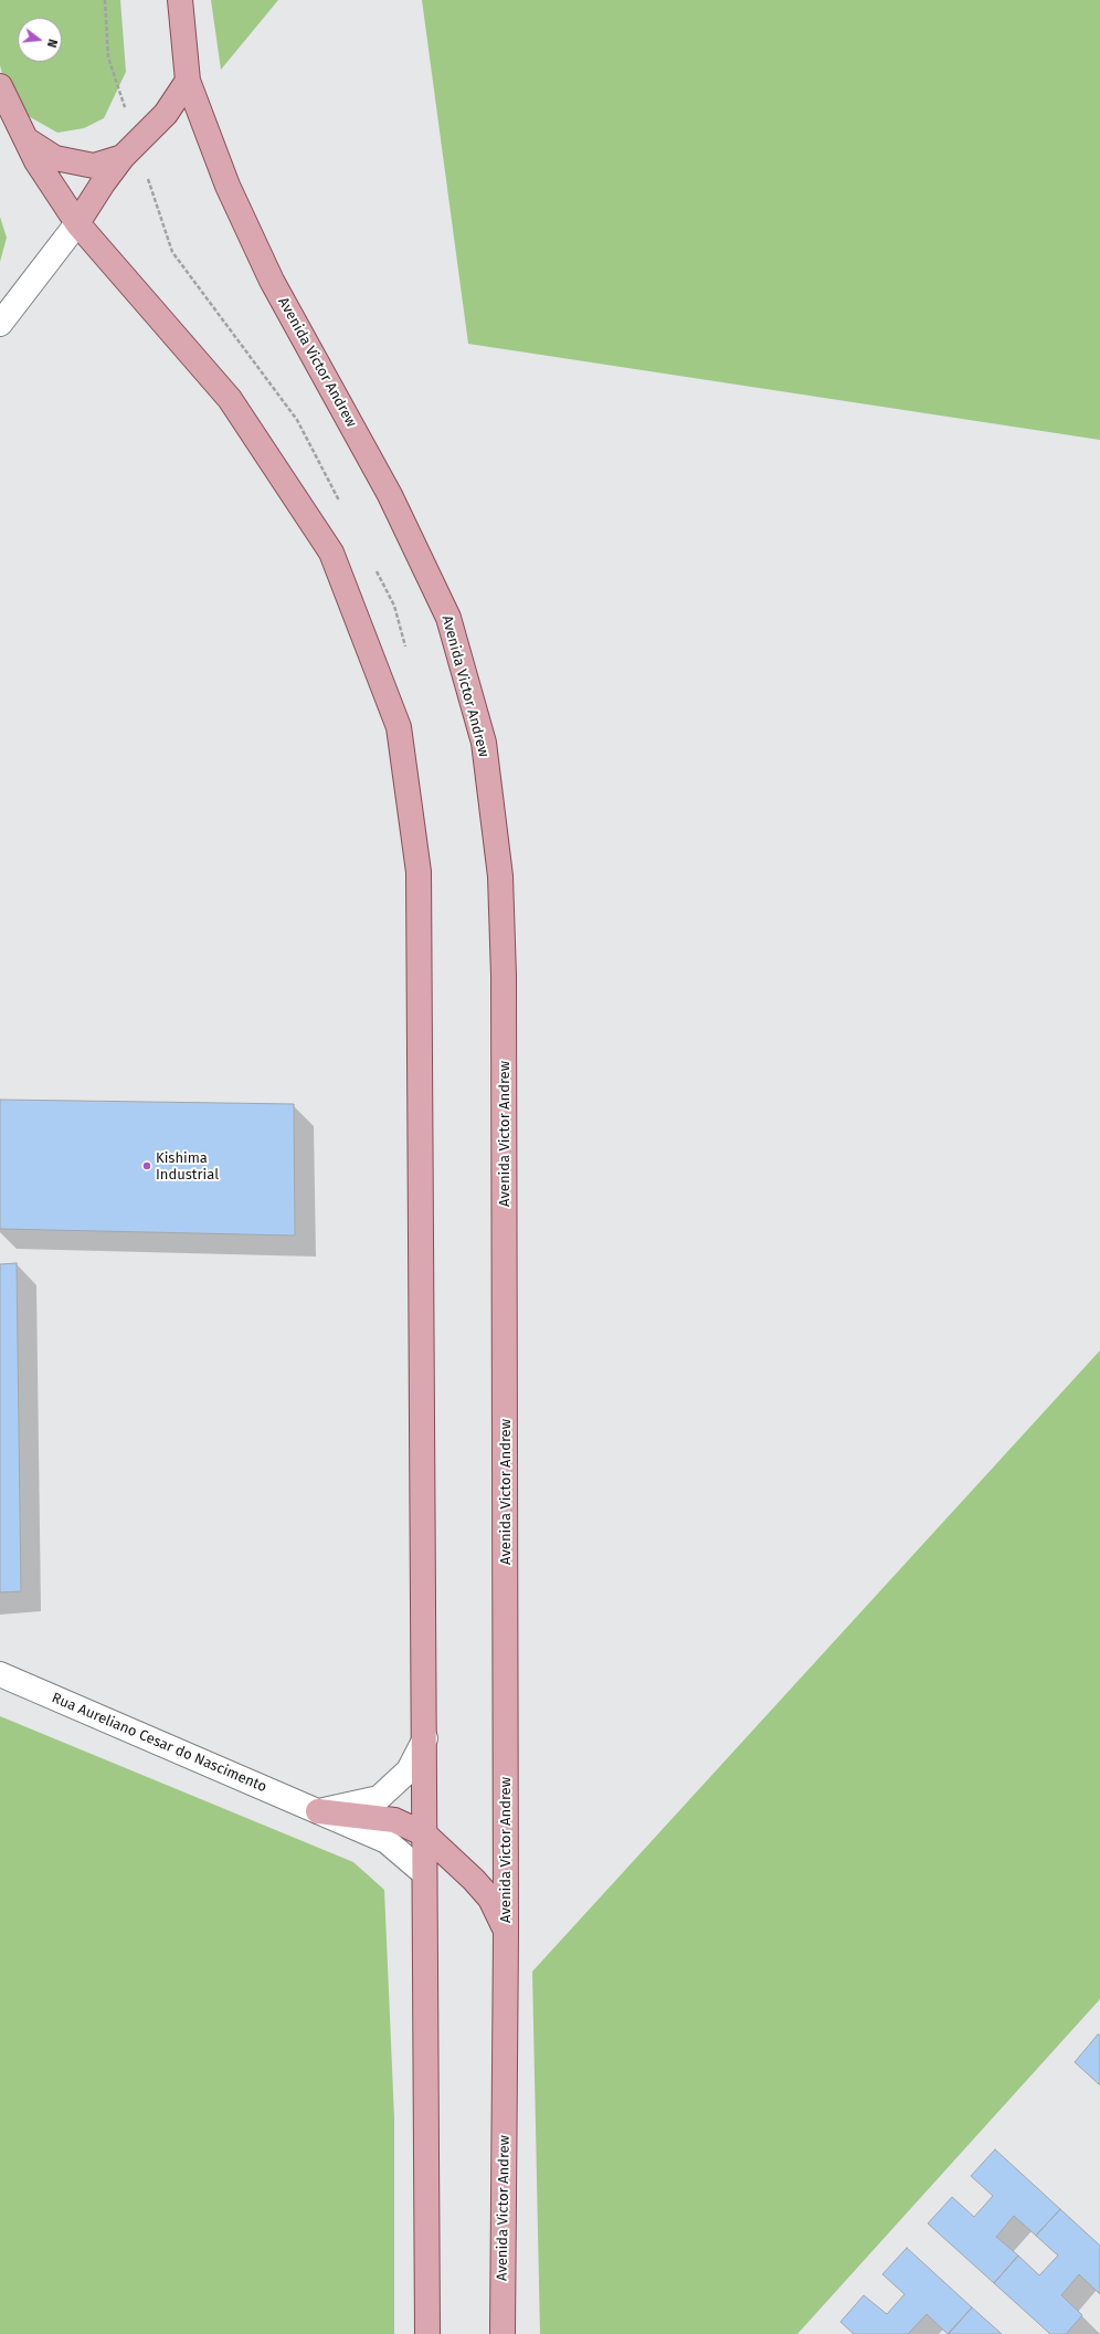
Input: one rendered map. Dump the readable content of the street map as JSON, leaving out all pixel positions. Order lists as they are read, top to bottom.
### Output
{
  "streets": {
    "main road": ["Avenida Victor Andrew"],
    "street": ["Rua Aureliano Cesar do Nascimento"]
  },
  "places": ["Kishima Industrial"],
  "north": "right"
}
